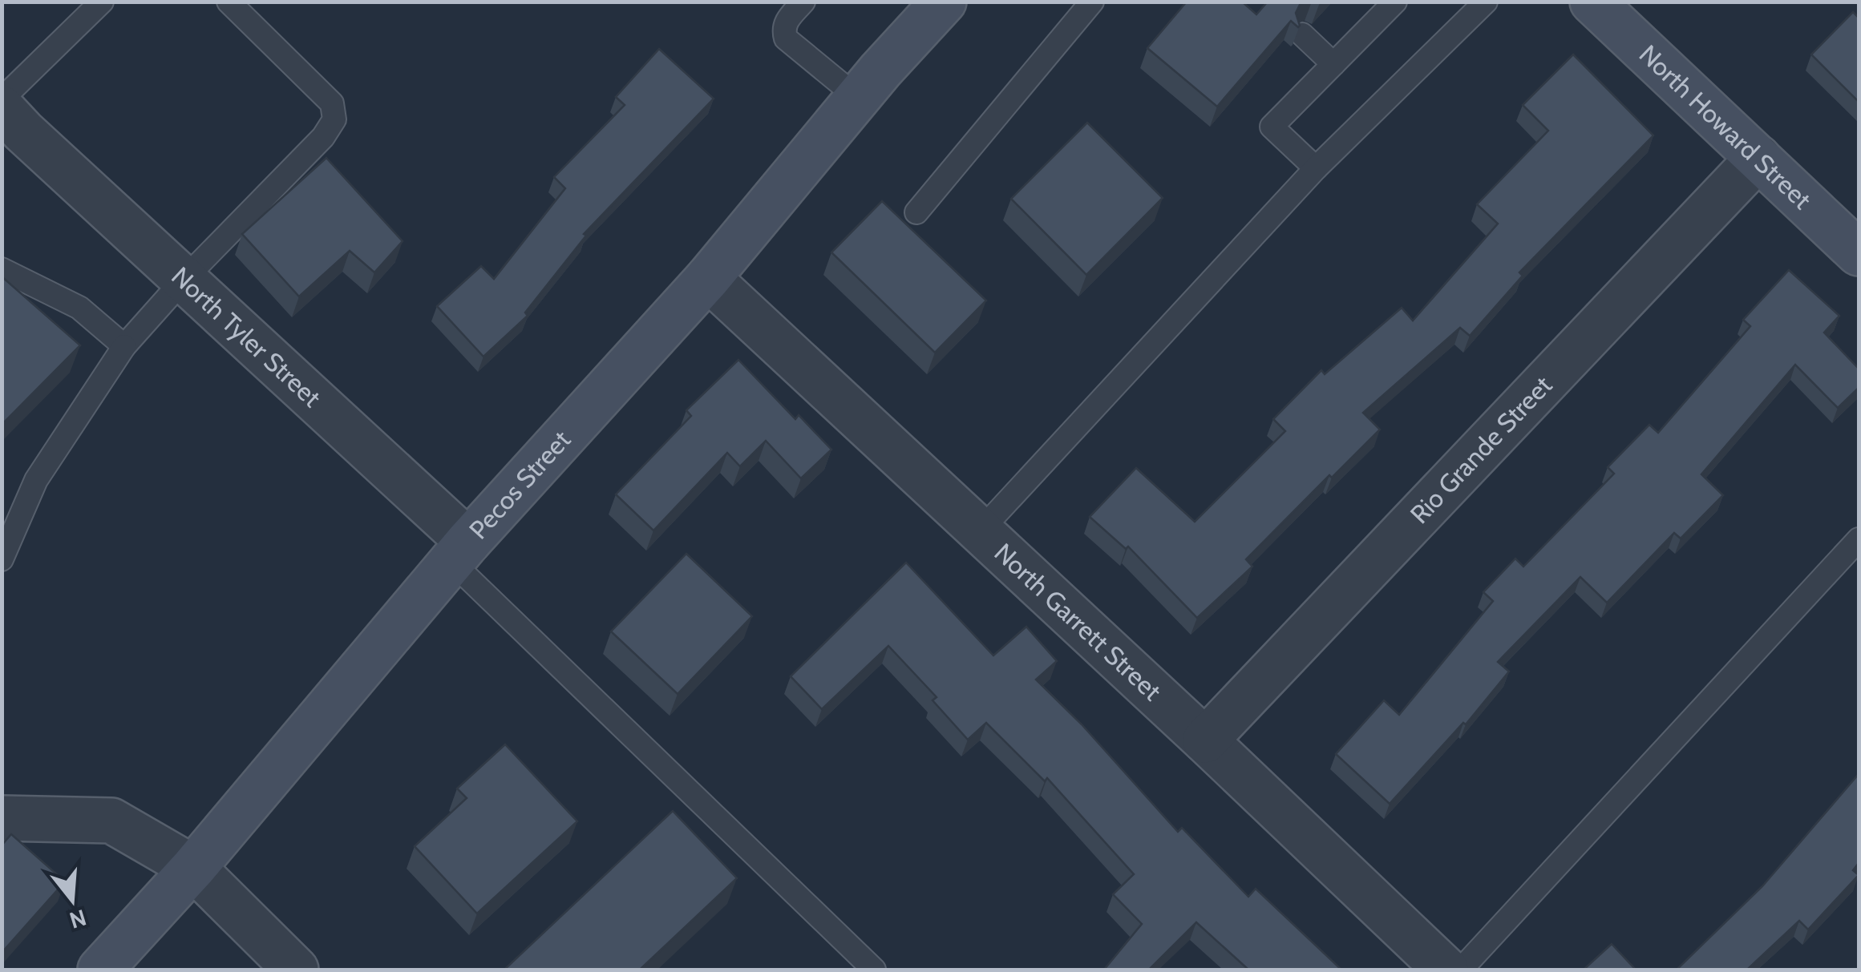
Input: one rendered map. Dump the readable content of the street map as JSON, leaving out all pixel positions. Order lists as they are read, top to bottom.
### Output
{
  "streets": {
    "street": [
      "North Howard Street",
      "North Tyler Street",
      "Rio Grande Street",
      "Pecos Street",
      "North Garrett Street"
    ]
  },
  "crossings": [
    ["North Howard Street", "Rio Grande Street"],
    ["North Tyler Street", "Pecos Street"],
    ["Rio Grande Street", "North Garrett Street"],
    ["Pecos Street", "North Garrett Street"]
  ],
  "north": "bottom"
}
